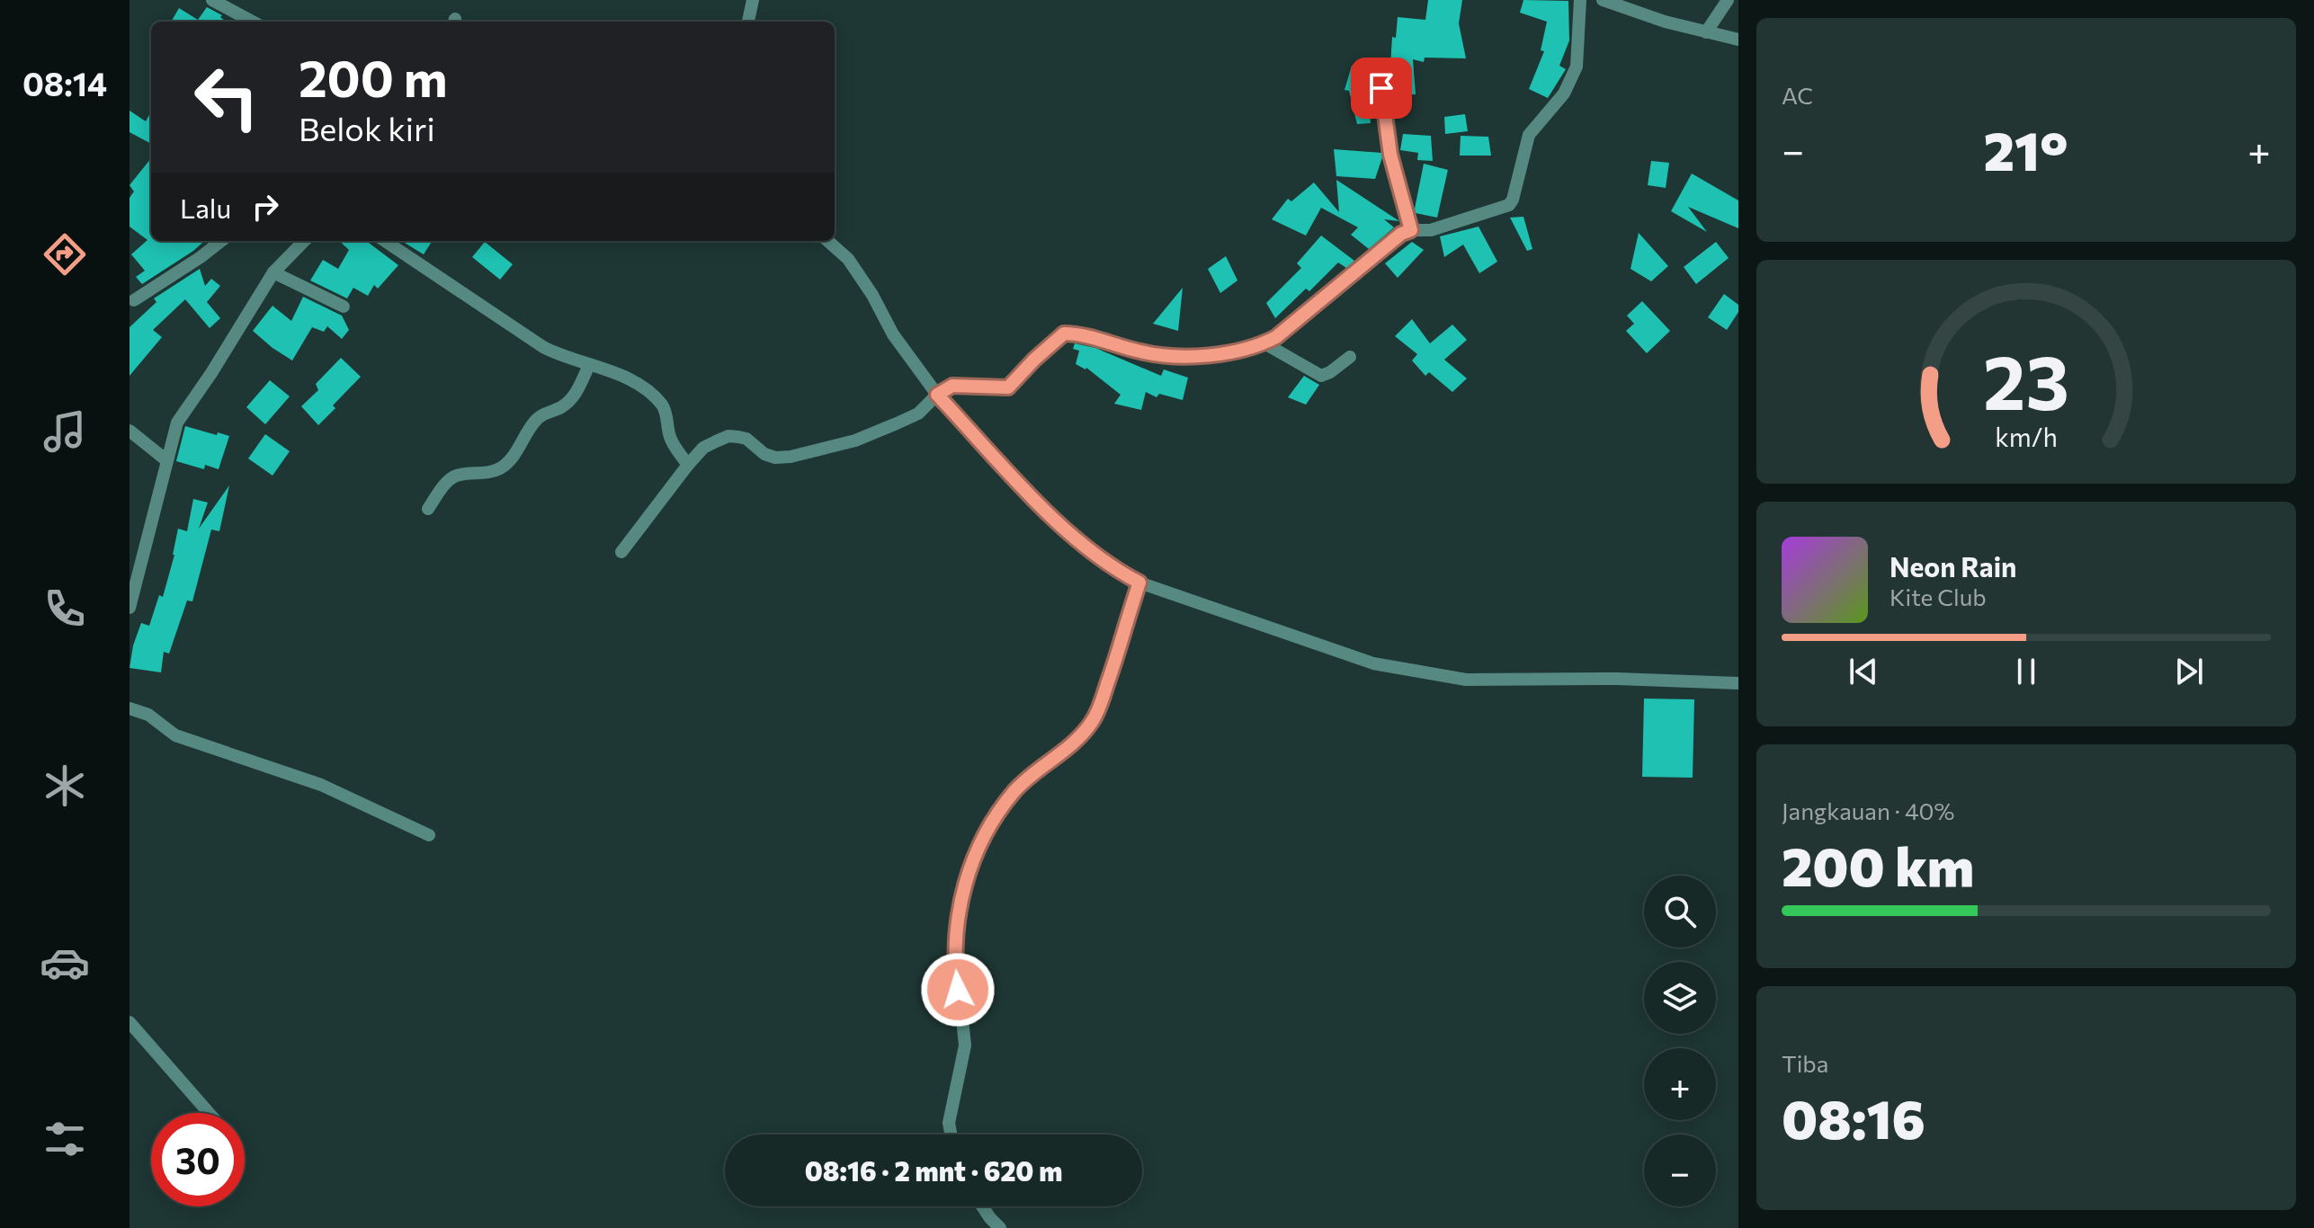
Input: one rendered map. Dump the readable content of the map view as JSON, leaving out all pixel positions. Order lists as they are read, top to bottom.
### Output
{
  "page": {
    "tabs": "08:14",
    "tile": [
      "AC",
      ["Jangkauan · 40%", "200 km"],
      ["Tiba", "08:16"]
    ],
    "turn": ["200 m", "Belok kiri"],
    "heat": ["−", "21°", "+"],
    "then": "Lalu",
    "song": ["Neon Rain", "Kite Club"],
    "map_buttons": ["+", "−"],
    "limit": "30",
    "trip": "08:16 · 2 mnt · 620 m",
    "gauge": ["23", "km/h"]
  }
}
